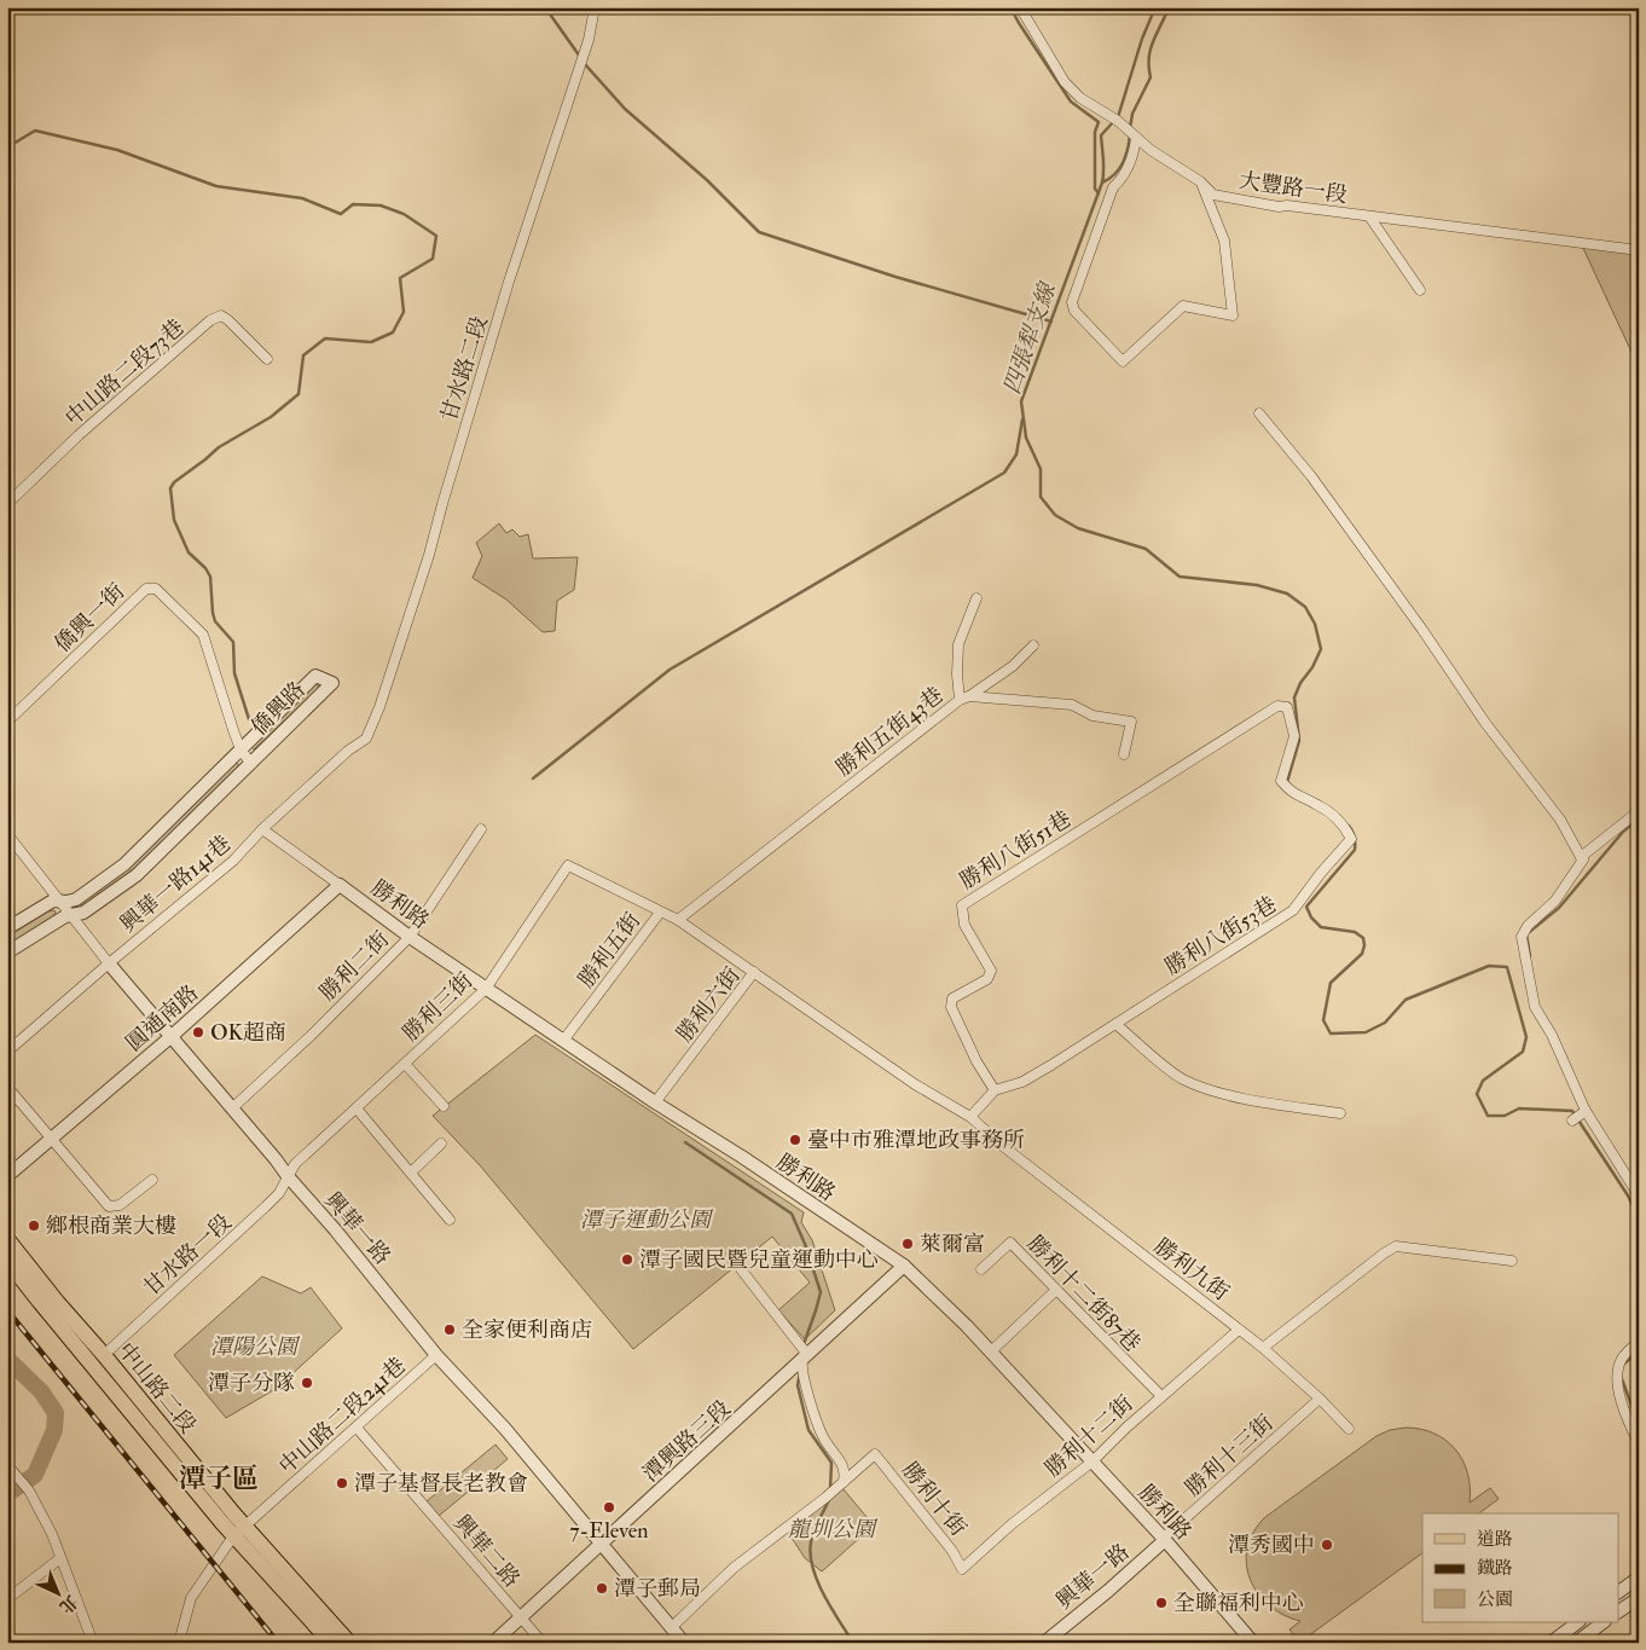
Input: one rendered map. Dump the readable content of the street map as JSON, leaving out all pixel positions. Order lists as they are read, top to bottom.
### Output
{
  "streets": {
    "main road": ["中山路二段"],
    "street": [
      "大豐路一段",
      "甘水路二段",
      "中山路二段73巷",
      "僑興一街",
      "僑興路",
      "勝利五街43巷",
      "勝利八街51巷",
      "興華一路141巷",
      "勝利路",
      "勝利八街53巷",
      "勝利五街",
      "勝利二街",
      "勝利六街",
      "勝利三街",
      "圓通南路",
      "興華一路",
      "甘水路一段",
      "勝利九街",
      "勝利十二街87巷",
      "中山路二段241巷",
      "勝利十二街",
      "潭興路三段",
      "勝利十三街",
      "勝利十街",
      "興華二路"
    ]
  },
  "crossings": [
    ["甘水路二段", "興華一路141巷"],
    ["僑興一街", "僑興路"],
    ["僑興路", "興華一路"],
    ["勝利五街43巷", "勝利五街"],
    ["勝利八街51巷", "勝利八街53巷"],
    ["興華一路141巷", "勝利路"],
    ["興華一路141巷", "興華一路"],
    ["勝利路", "勝利五街"],
    ["勝利路", "勝利二街"],
    ["勝利路", "勝利六街"],
    ["勝利路", "勝利三街"],
    ["勝利路", "圓通南路"],
    ["勝利路", "興華一路"],
    ["勝利路", "勝利十二街"],
    ["勝利路", "潭興路三段"],
    ["勝利路", "勝利十三街"],
    ["勝利五街", "勝利六街"],
    ["勝利五街", "勝利三街"],
    ["勝利二街", "興華一路"],
    ["勝利六街", "勝利九街"],
    ["勝利三街", "興華一路"],
    ["勝利三街", "甘水路一段"],
    ["圓通南路", "興華一路"],
    ["興華一路", "甘水路一段"],
    ["興華一路", "中山路二段241巷"],
    ["興華一路", "潭興路三段"],
    ["興華一路", "勝利十三街"],
    ["甘水路一段", "中山路二段"],
    ["勝利九街", "勝利十二街"],
    ["勝利九街", "勝利十三街"],
    ["勝利十二街87巷", "勝利十二街"],
    ["中山路二段", "中山路二段241巷"],
    ["中山路二段241巷", "興華二路"],
    ["勝利十二街", "勝利十街"],
    ["潭興路三段", "興華二路"]
  ],
  "districts": ["潭子區"],
  "water": ["四張犁支線"],
  "parks": ["潭子運動公園", "潭陽公園", "龍圳公園"],
  "places": [
    "OK超商",
    "臺中市雅潭地政事務所",
    "鄉根商業大樓",
    "萊爾富",
    "潭子國民暨兒童運動中心",
    "全家便利商店",
    "潭子分隊",
    "潭子基督長老教會",
    "7-Eleven",
    "潭秀國中",
    "潭子郵局",
    "全聯福利中心"
  ],
  "legend": ["道路", "鐵路", "公園"],
  "north": "bottom right"
}
